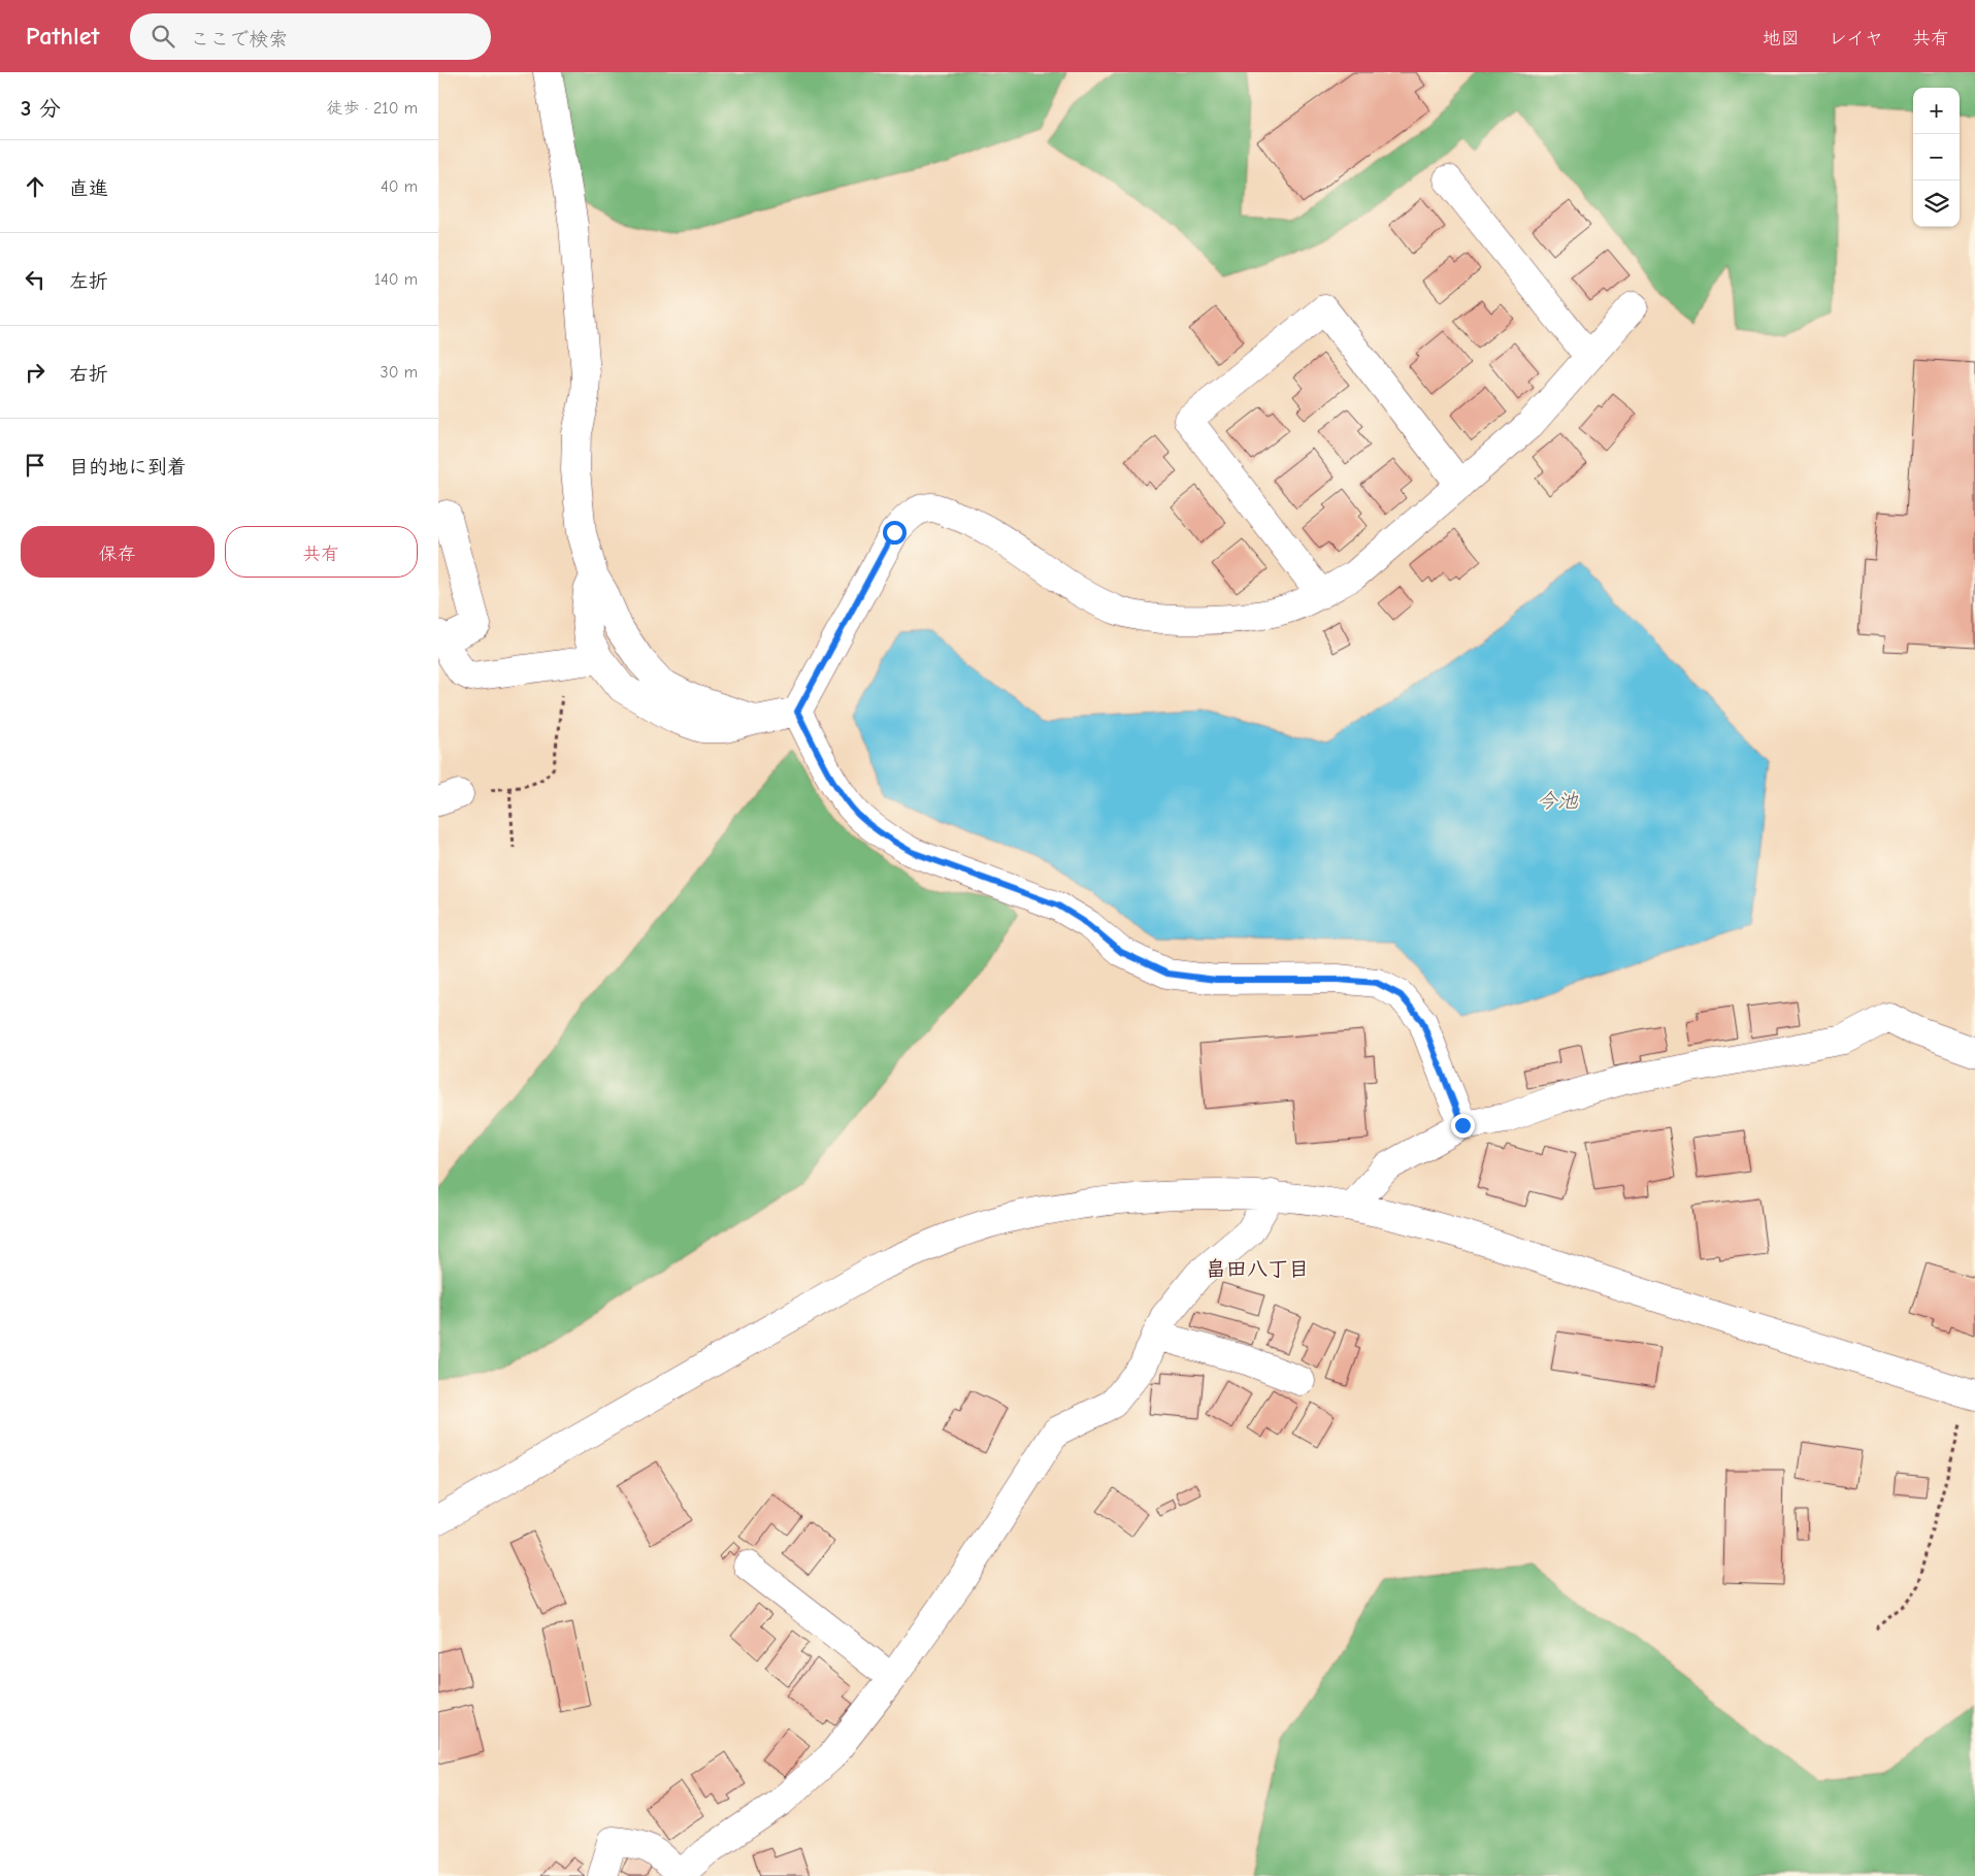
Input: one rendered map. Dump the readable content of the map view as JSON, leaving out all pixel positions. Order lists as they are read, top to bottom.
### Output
{
  "districts": ["畠田八丁目"],
  "water": ["今池"],
  "page": {
    "header": "Pathlet",
    "search": "ここで検索",
    "nav": ["地図", "レイヤ", "共有"],
    "heading": ["3 分", "徒歩 · 210 m"],
    "map_buttons": ["+", "−"],
    "list": [
      ["直進", "40 m"],
      ["左折", "140 m"],
      ["右折", "30 m"],
      "目的地に到着"
    ],
    "buttons": ["保存", "共有"]
  }
}
